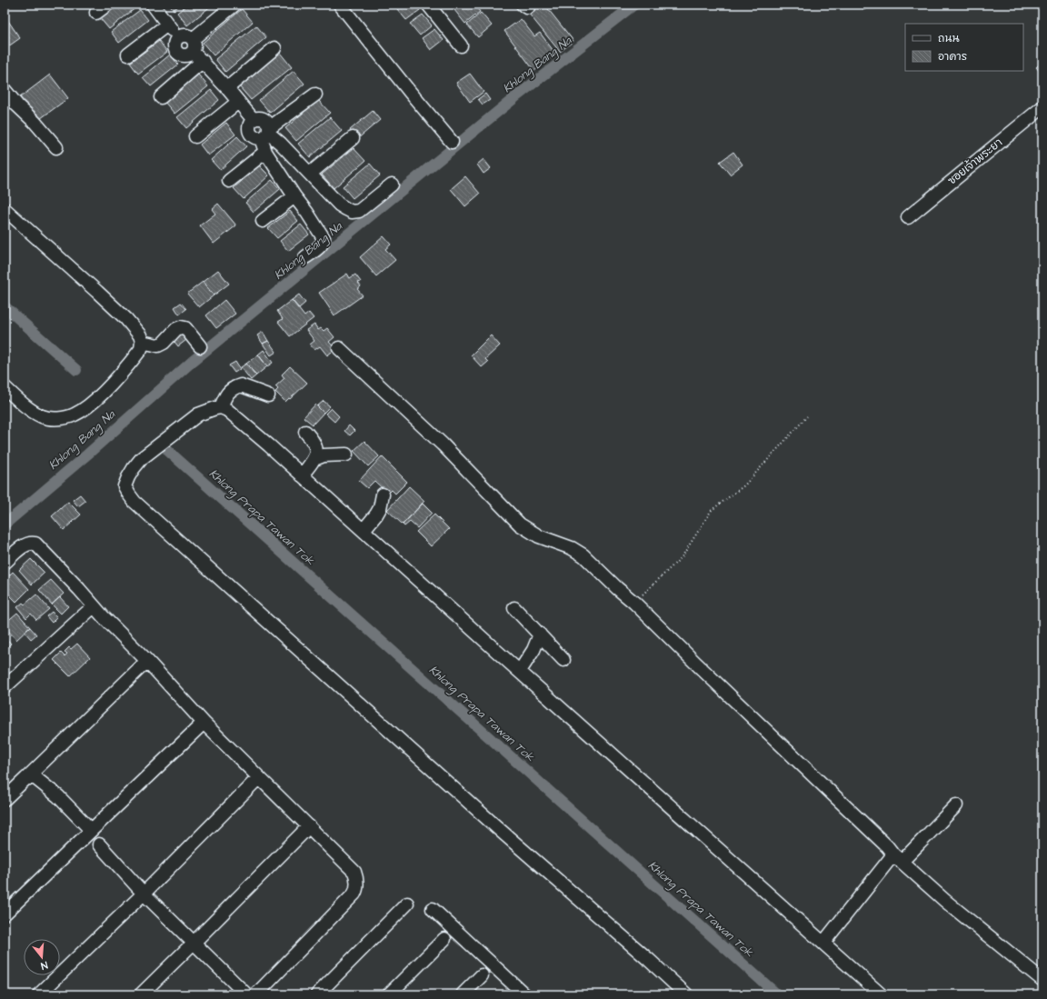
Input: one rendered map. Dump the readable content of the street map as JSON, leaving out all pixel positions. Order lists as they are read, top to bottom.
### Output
{
  "streets": {
    "street": ["ซอยเจ้าพระยา"]
  },
  "water": ["Khlong Bang Na", "Khlong Prapa Tawan Tok"],
  "legend": ["ถนน", "อาคาร"],
  "north": "bottom"
}
